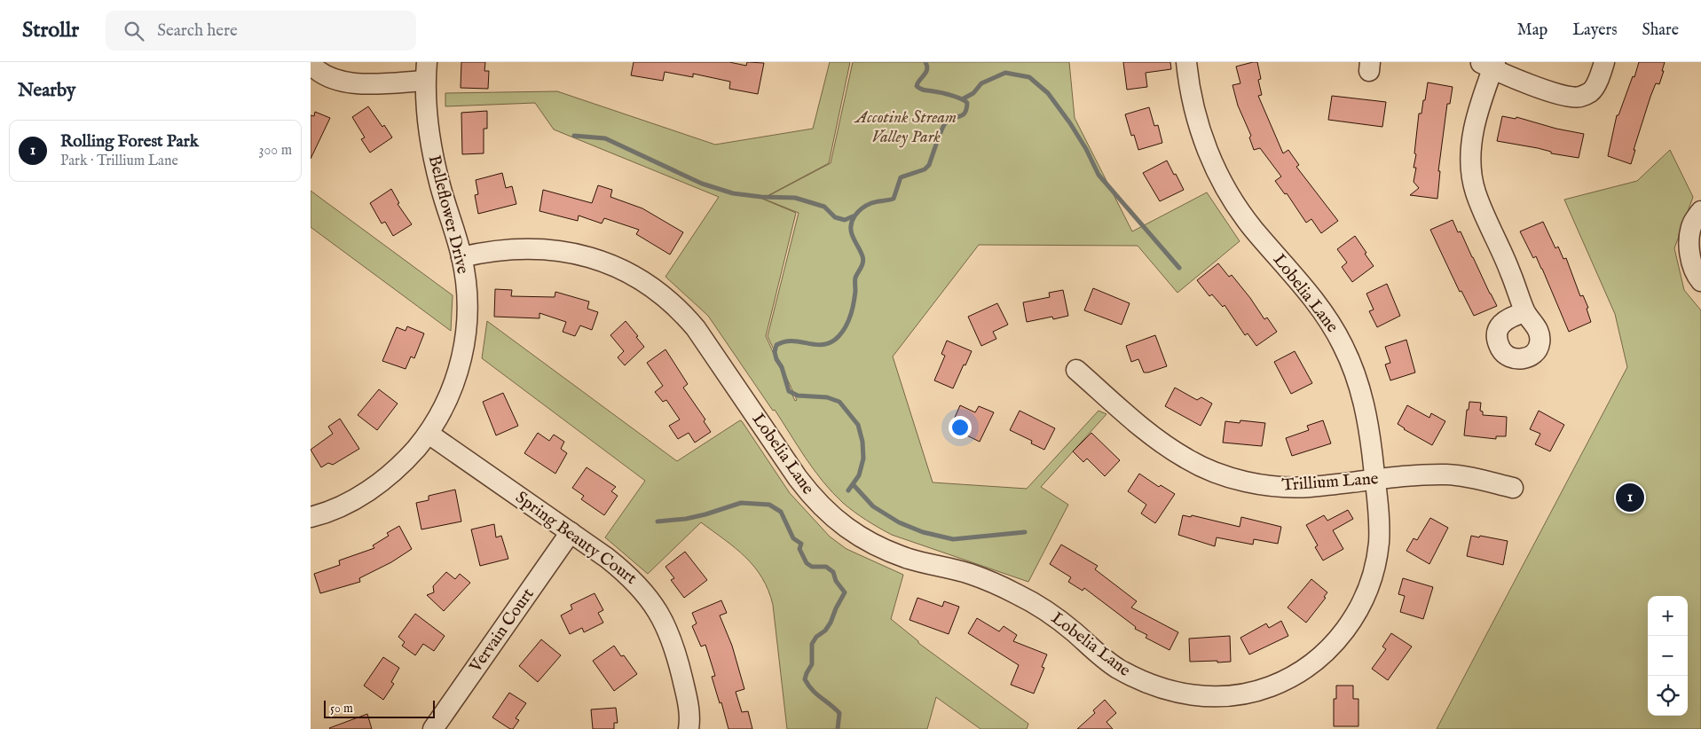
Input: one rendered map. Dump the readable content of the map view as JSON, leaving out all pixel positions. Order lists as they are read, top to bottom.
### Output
{
  "streets": {
    "street": [
      "Belleflower Drive",
      "Lobelia Lane",
      "Trillium Lane",
      "Spring Beauty Court",
      "Vervain Court"
    ]
  },
  "crossings": [
    ["Belleflower Drive", "Lobelia Lane"],
    ["Belleflower Drive", "Spring Beauty Court"],
    ["Lobelia Lane", "Trillium Lane"],
    ["Spring Beauty Court", "Vervain Court"]
  ],
  "parks": ["Accotink Stream Valley Park"],
  "scale_bar": "50 m",
  "page": {
    "header": "Strollr",
    "search": "Search here",
    "nav": ["Map", "Layers", "Share"],
    "heading": "Nearby",
    "list": [
      {
        "mark": "1",
        "name": "Rolling Forest Park",
        "note": "Park · Trillium Lane",
        "value": "300 m"
      }
    ],
    "pins": "1",
    "map_buttons": ["+", "−"],
    "scale": "50 m"
  }
}
